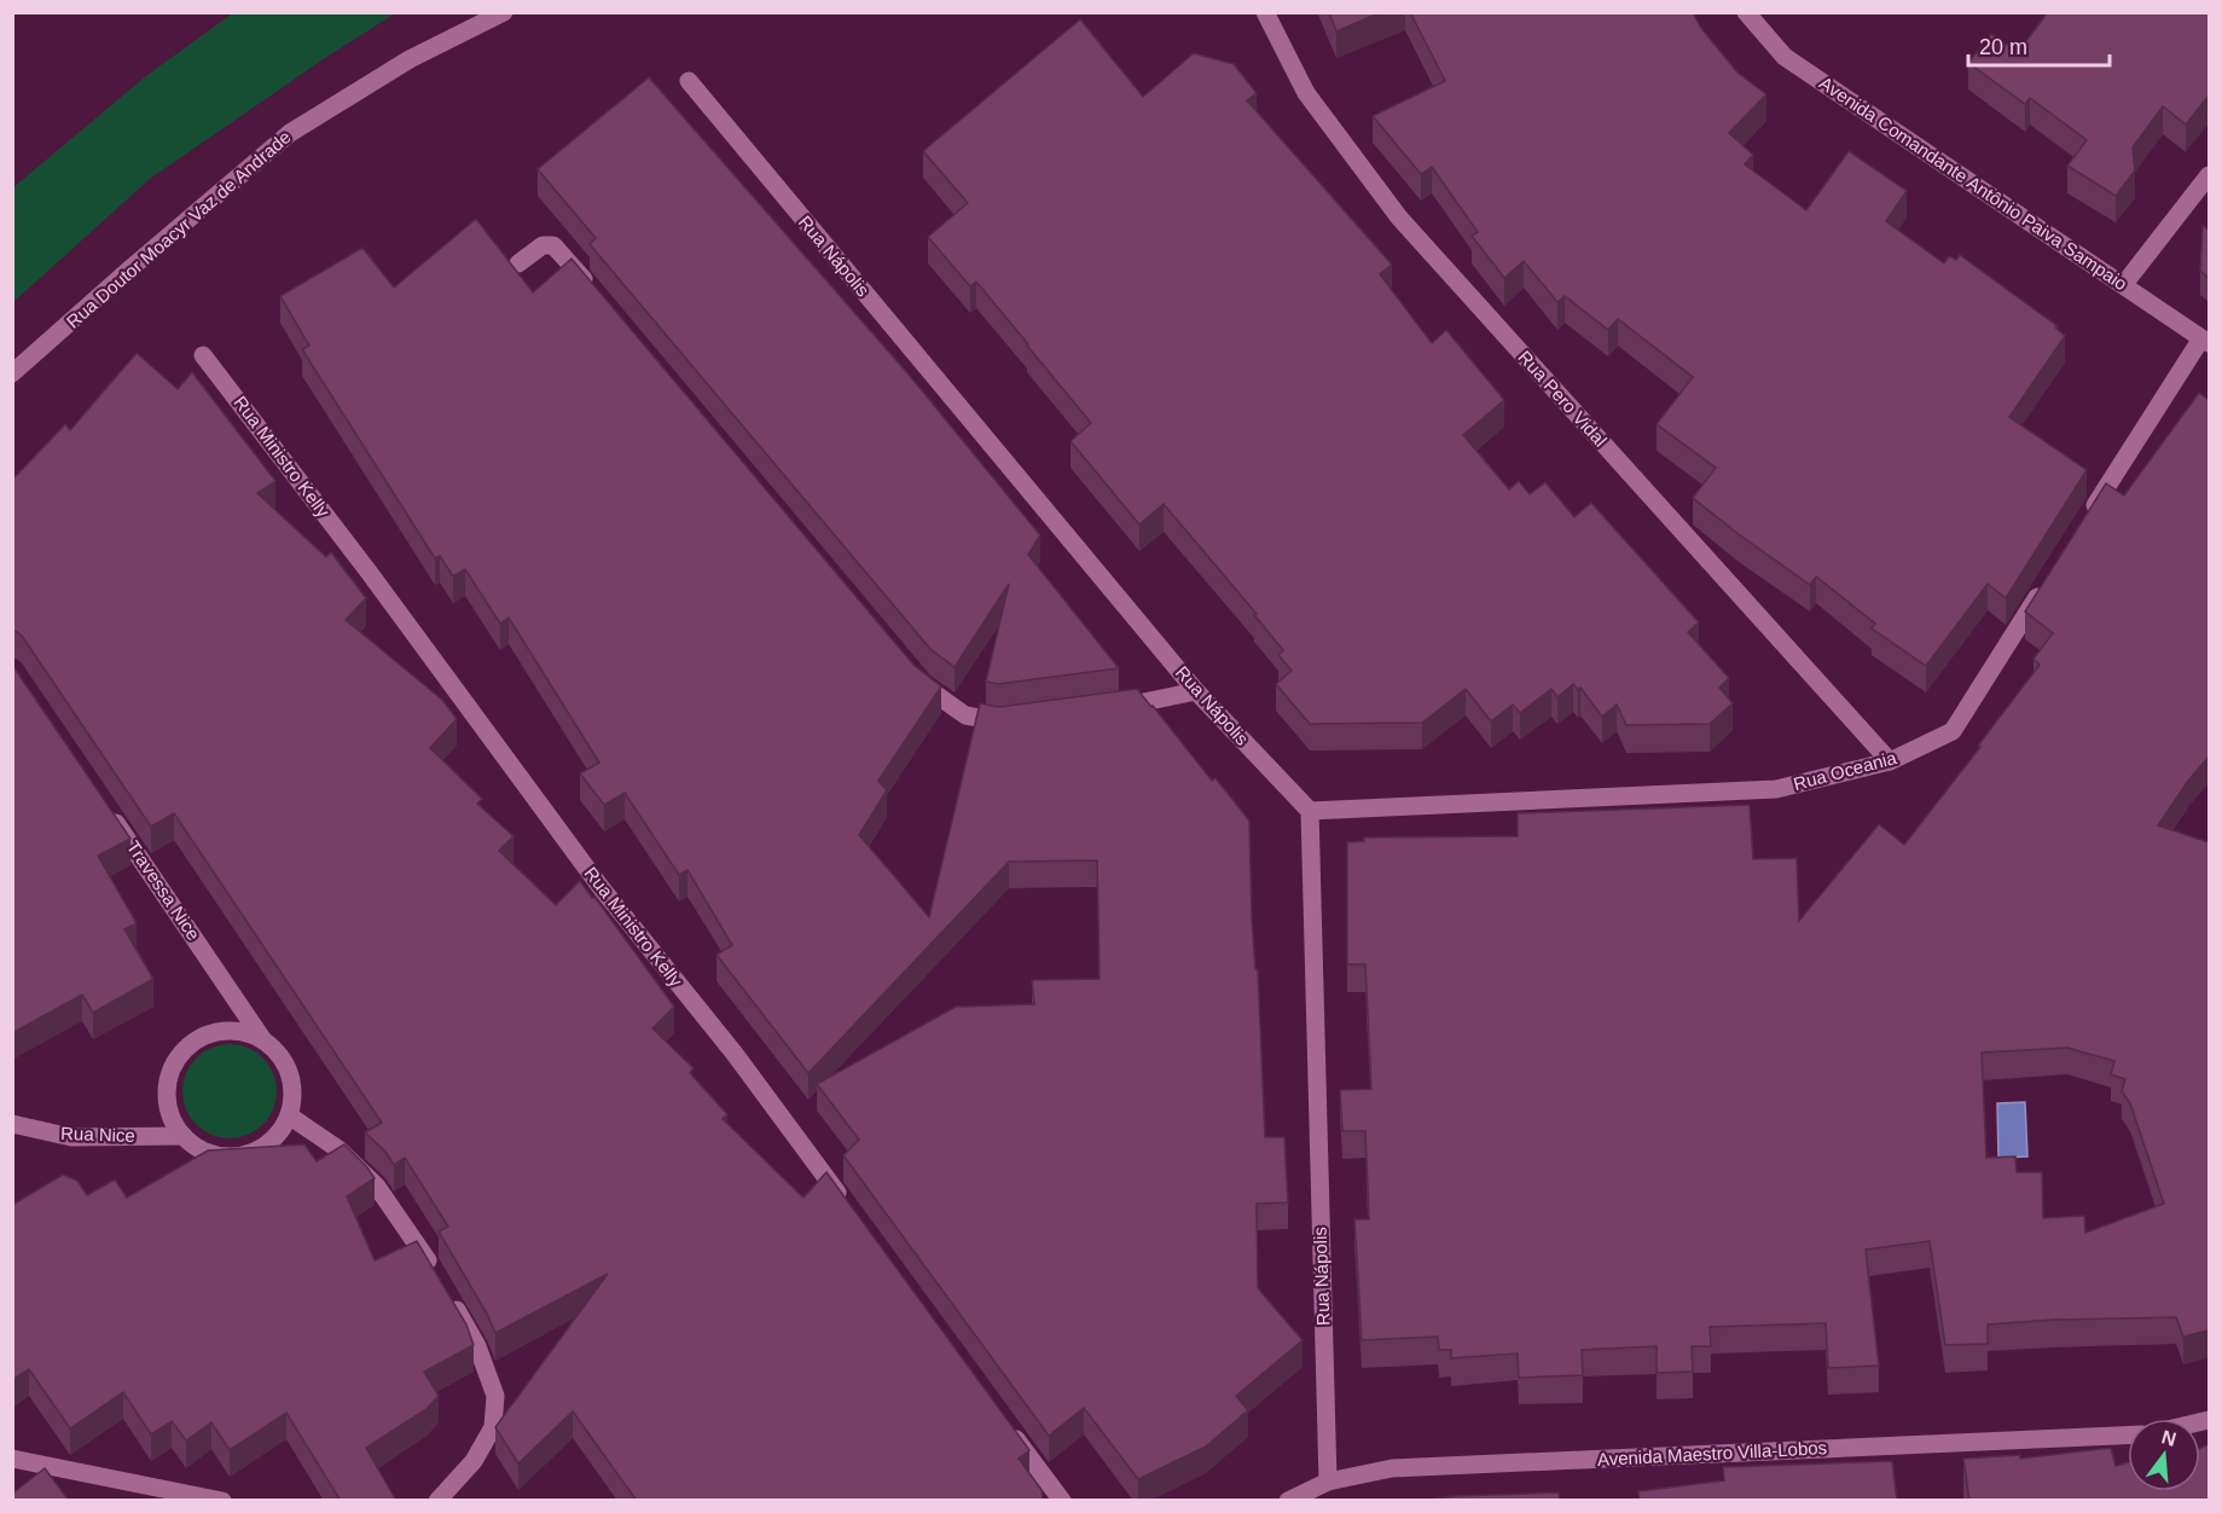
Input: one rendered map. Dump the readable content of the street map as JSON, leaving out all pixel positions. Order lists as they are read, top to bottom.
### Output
{
  "streets": {
    "street": [
      "Avenida Comandante Antônio Paiva Sampaio",
      "Rua Doutor Moacyr Vaz de Andrade",
      "Rua Nápolis",
      "Rua Pero Vidal",
      "Rua Ministro Kelly",
      "Rua Oceania",
      "Travessa Nice",
      "Rua Nice",
      "Avenida Maestro Villa-Lobos"
    ]
  },
  "crossings": [
    ["Rua Nápolis", "Rua Oceania"],
    ["Rua Nápolis", "Avenida Maestro Villa-Lobos"],
    ["Rua Pero Vidal", "Rua Oceania"],
    ["Travessa Nice", "Rua Nice"]
  ],
  "scale_bar": "20 m",
  "north": "top"
}
